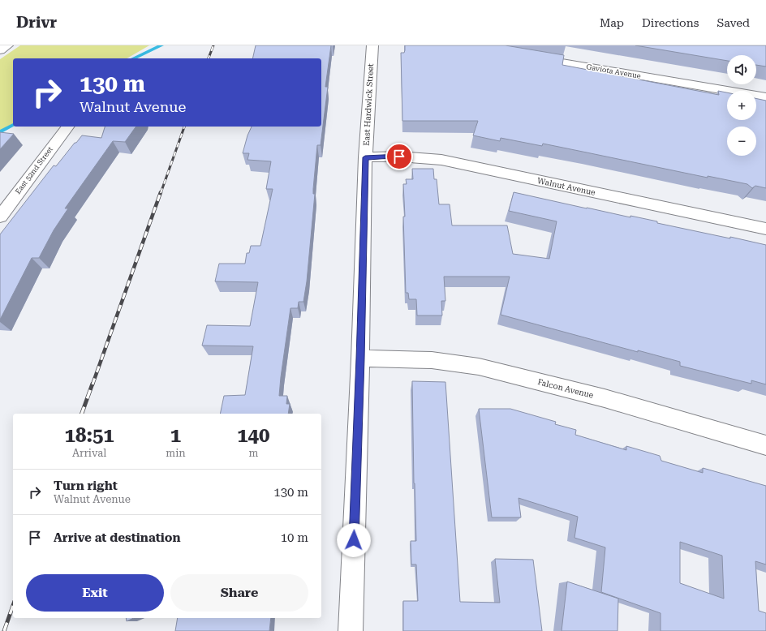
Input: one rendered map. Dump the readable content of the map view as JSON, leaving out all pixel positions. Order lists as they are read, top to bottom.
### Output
{
  "streets": {
    "street": [
      "Gaviota Avenue",
      "East Hardwick Street",
      "East 52nd Street",
      "Walnut Avenue",
      "Falcon Avenue"
    ]
  },
  "crossings": [
    ["East Hardwick Street", "Walnut Avenue"],
    ["East Hardwick Street", "Falcon Avenue"]
  ],
  "page": {
    "header": "Drivr",
    "nav": ["Map", "Directions", "Saved"],
    "map_buttons": ["+", "−"],
    "turn": ["130 m", "Walnut Avenue"],
    "eta": [
      "18:51",
      "Arrival",
      "1",
      "min",
      "140",
      "m"
    ],
    "list": [
      {
        "name": "Turn right",
        "note": "Walnut Avenue",
        "value": "130 m"
      },
      {
        "name": "Arrive at destination",
        "value": "10 m"
      }
    ],
    "buttons": ["Exit", "Share"]
  }
}
